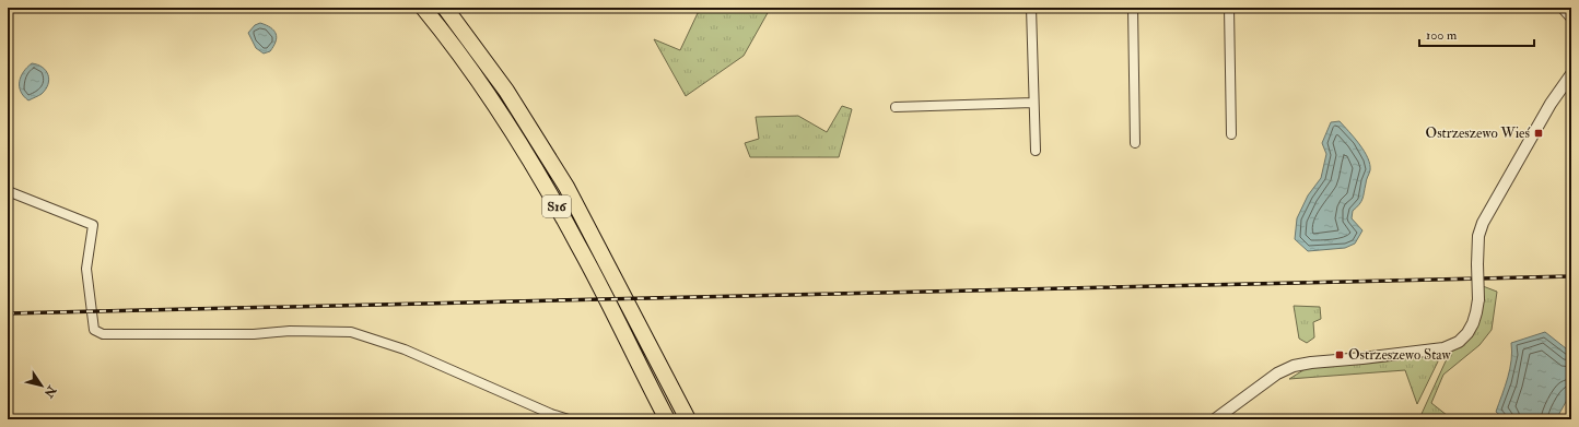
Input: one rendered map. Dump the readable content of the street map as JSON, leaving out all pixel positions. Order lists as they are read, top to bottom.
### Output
{
  "streets": {
    "highway": ["S16"]
  },
  "places": {
    "transit": ["Ostrzeszewo Wieś", "Ostrzeszewo Staw"]
  },
  "scale_bar": "100 m",
  "north": "bottom right"
}
